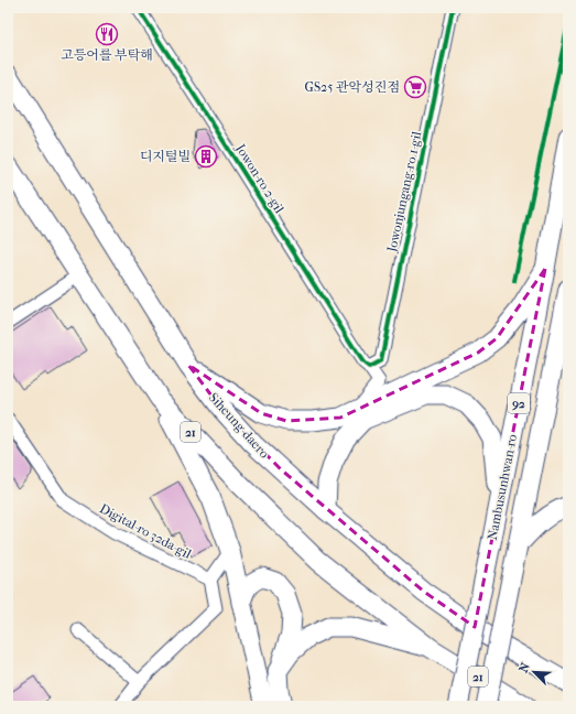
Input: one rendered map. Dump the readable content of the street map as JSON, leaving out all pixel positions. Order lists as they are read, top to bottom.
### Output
{
  "streets": {
    "main road": [
      "92",
      "Siheung-daero",
      "21",
      "Nambusunhwan-ro"
    ],
    "street": ["Jowon-ro 2-gil", "Jowonjungang-ro 1-gil", "Digital-ro 32da-gil"]
  },
  "crossings": [
    ["Jowon-ro 2-gil", "Jowonjungang-ro 1-gil"]
  ],
  "places": {
    "restaurant": ["고등어를 부탁해"],
    "supermarket": ["GS25 관악성진점"],
    "building": ["디지털빌"]
  },
  "north": "top left"
}
